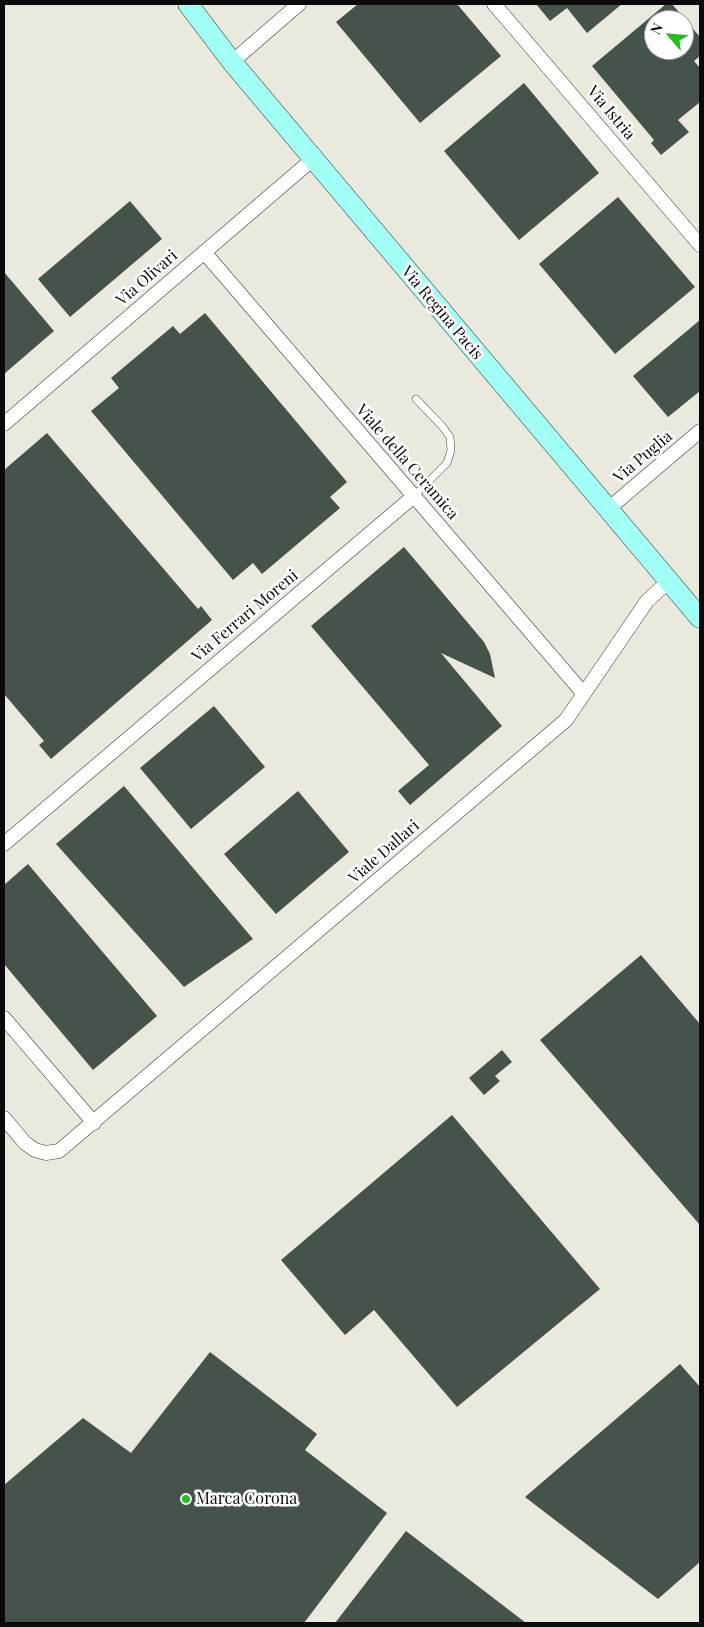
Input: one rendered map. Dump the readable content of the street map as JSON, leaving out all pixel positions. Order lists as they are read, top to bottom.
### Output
{
  "streets": {
    "street": [
      "Via Istria",
      "Via Olivari",
      "Via Regina Pacis",
      "Via Puglia",
      "Viale della Ceramica",
      "Via Ferrari Moreni",
      "Viale Dallari"
    ]
  },
  "crossings": [
    ["Via Olivari", "Via Regina Pacis"],
    ["Via Olivari", "Viale della Ceramica"],
    ["Via Regina Pacis", "Via Puglia"],
    ["Via Regina Pacis", "Viale Dallari"],
    ["Viale della Ceramica", "Via Ferrari Moreni"],
    ["Viale della Ceramica", "Viale Dallari"]
  ],
  "places": ["Marca Corona"],
  "north": "top left"
}
